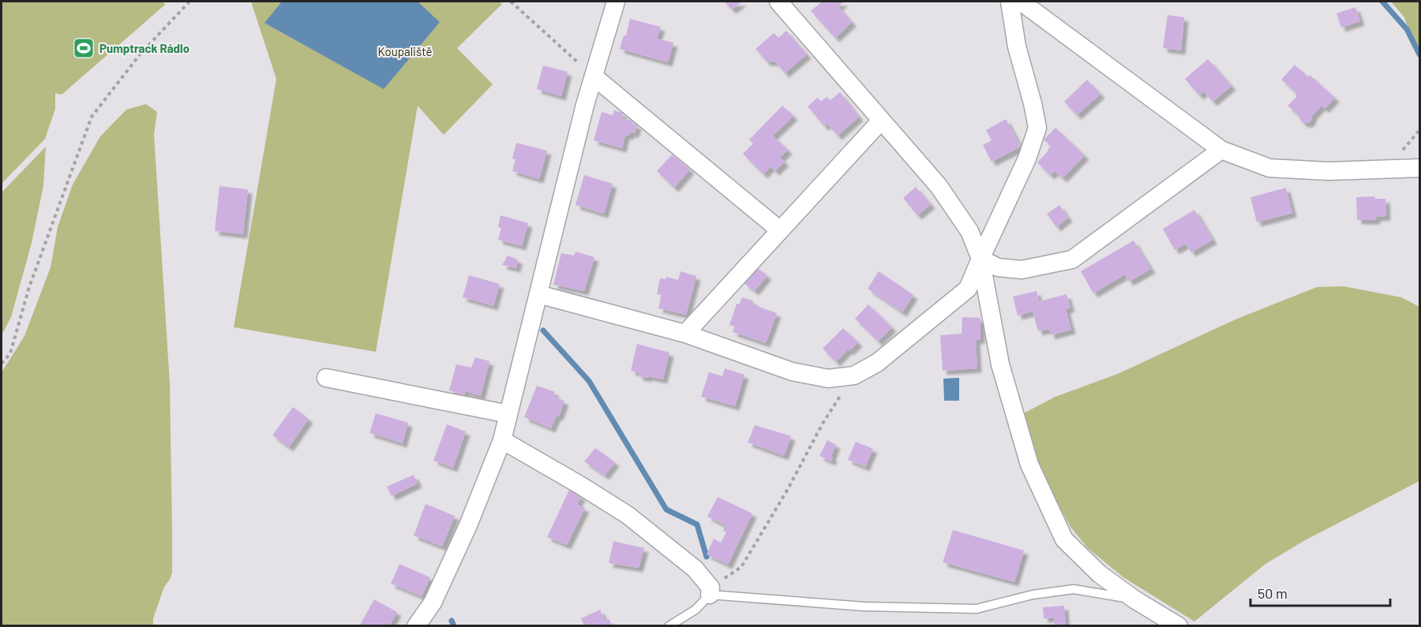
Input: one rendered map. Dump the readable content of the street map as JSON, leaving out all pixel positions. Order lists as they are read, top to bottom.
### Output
{
  "parks": ["Koupaliště"],
  "places": {
    "sports": ["Pumptrack Rádlo"]
  },
  "scale_bar": "50 m"
}
